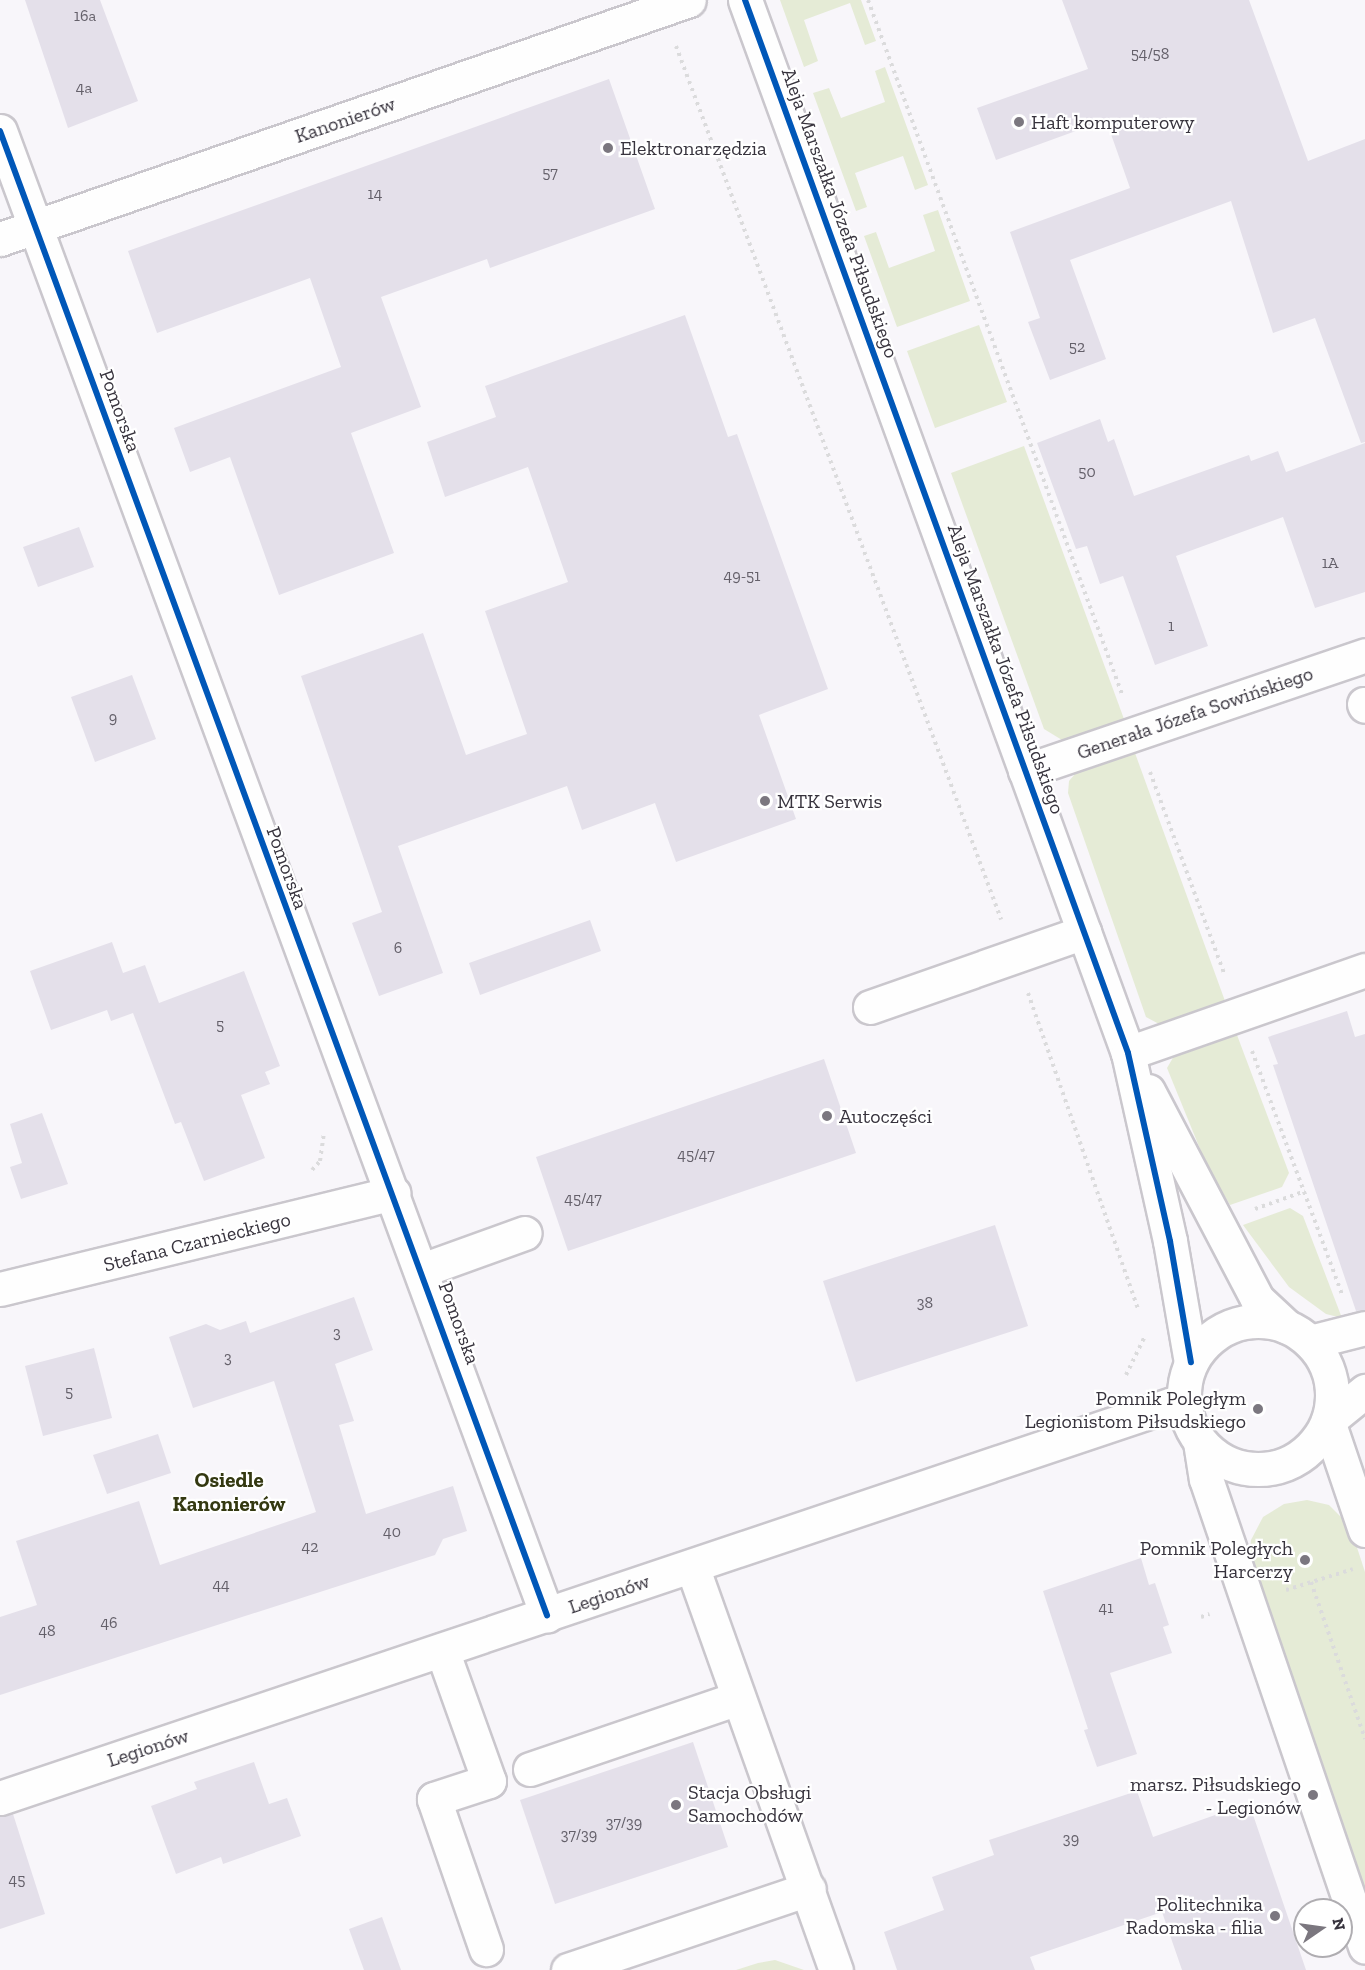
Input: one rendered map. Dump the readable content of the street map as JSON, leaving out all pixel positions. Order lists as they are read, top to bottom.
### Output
{
  "streets": {
    "street": [
      "Kanonierów",
      "Aleja Marszałka Józefa Piłsudskiego",
      "Pomorska",
      "Generała Józefa Sowińskiego",
      "Stefana Czarnieckiego",
      "Legionów"
    ]
  },
  "crossings": [
    ["Kanonierów", "Pomorska"],
    ["Aleja Marszałka Józefa Piłsudskiego", "Generała Józefa Sowińskiego"],
    ["Aleja Marszałka Józefa Piłsudskiego", "Legionów"],
    ["Pomorska", "Stefana Czarnieckiego"],
    ["Pomorska", "Legionów"]
  ],
  "districts": ["Osiedle Kanonierów"],
  "places": [
    "Haft komputerowy",
    "Elektronarzędzia",
    "MTK Serwis",
    "Autoczęści",
    "Pomnik Poległym Legionistom Piłsudskiego",
    "Pomnik Poległych Harcerzy",
    "marsz. Piłsudskiego - Legionów",
    "Stacja Obsługi Samochodów",
    "Politechnika Radomska - filia"
  ],
  "house_numbers": [
    "16a",
    "54/58",
    "4a",
    "57",
    "14",
    "52",
    "50",
    "1A",
    "49-51",
    "1",
    "9",
    "6",
    "5",
    "45/47",
    "45/47",
    "38",
    "3",
    "3",
    "5",
    "40",
    "42",
    "44",
    "41",
    "46",
    "48",
    "37/39",
    "37/39",
    "39",
    "45"
  ],
  "north": "right"
}
